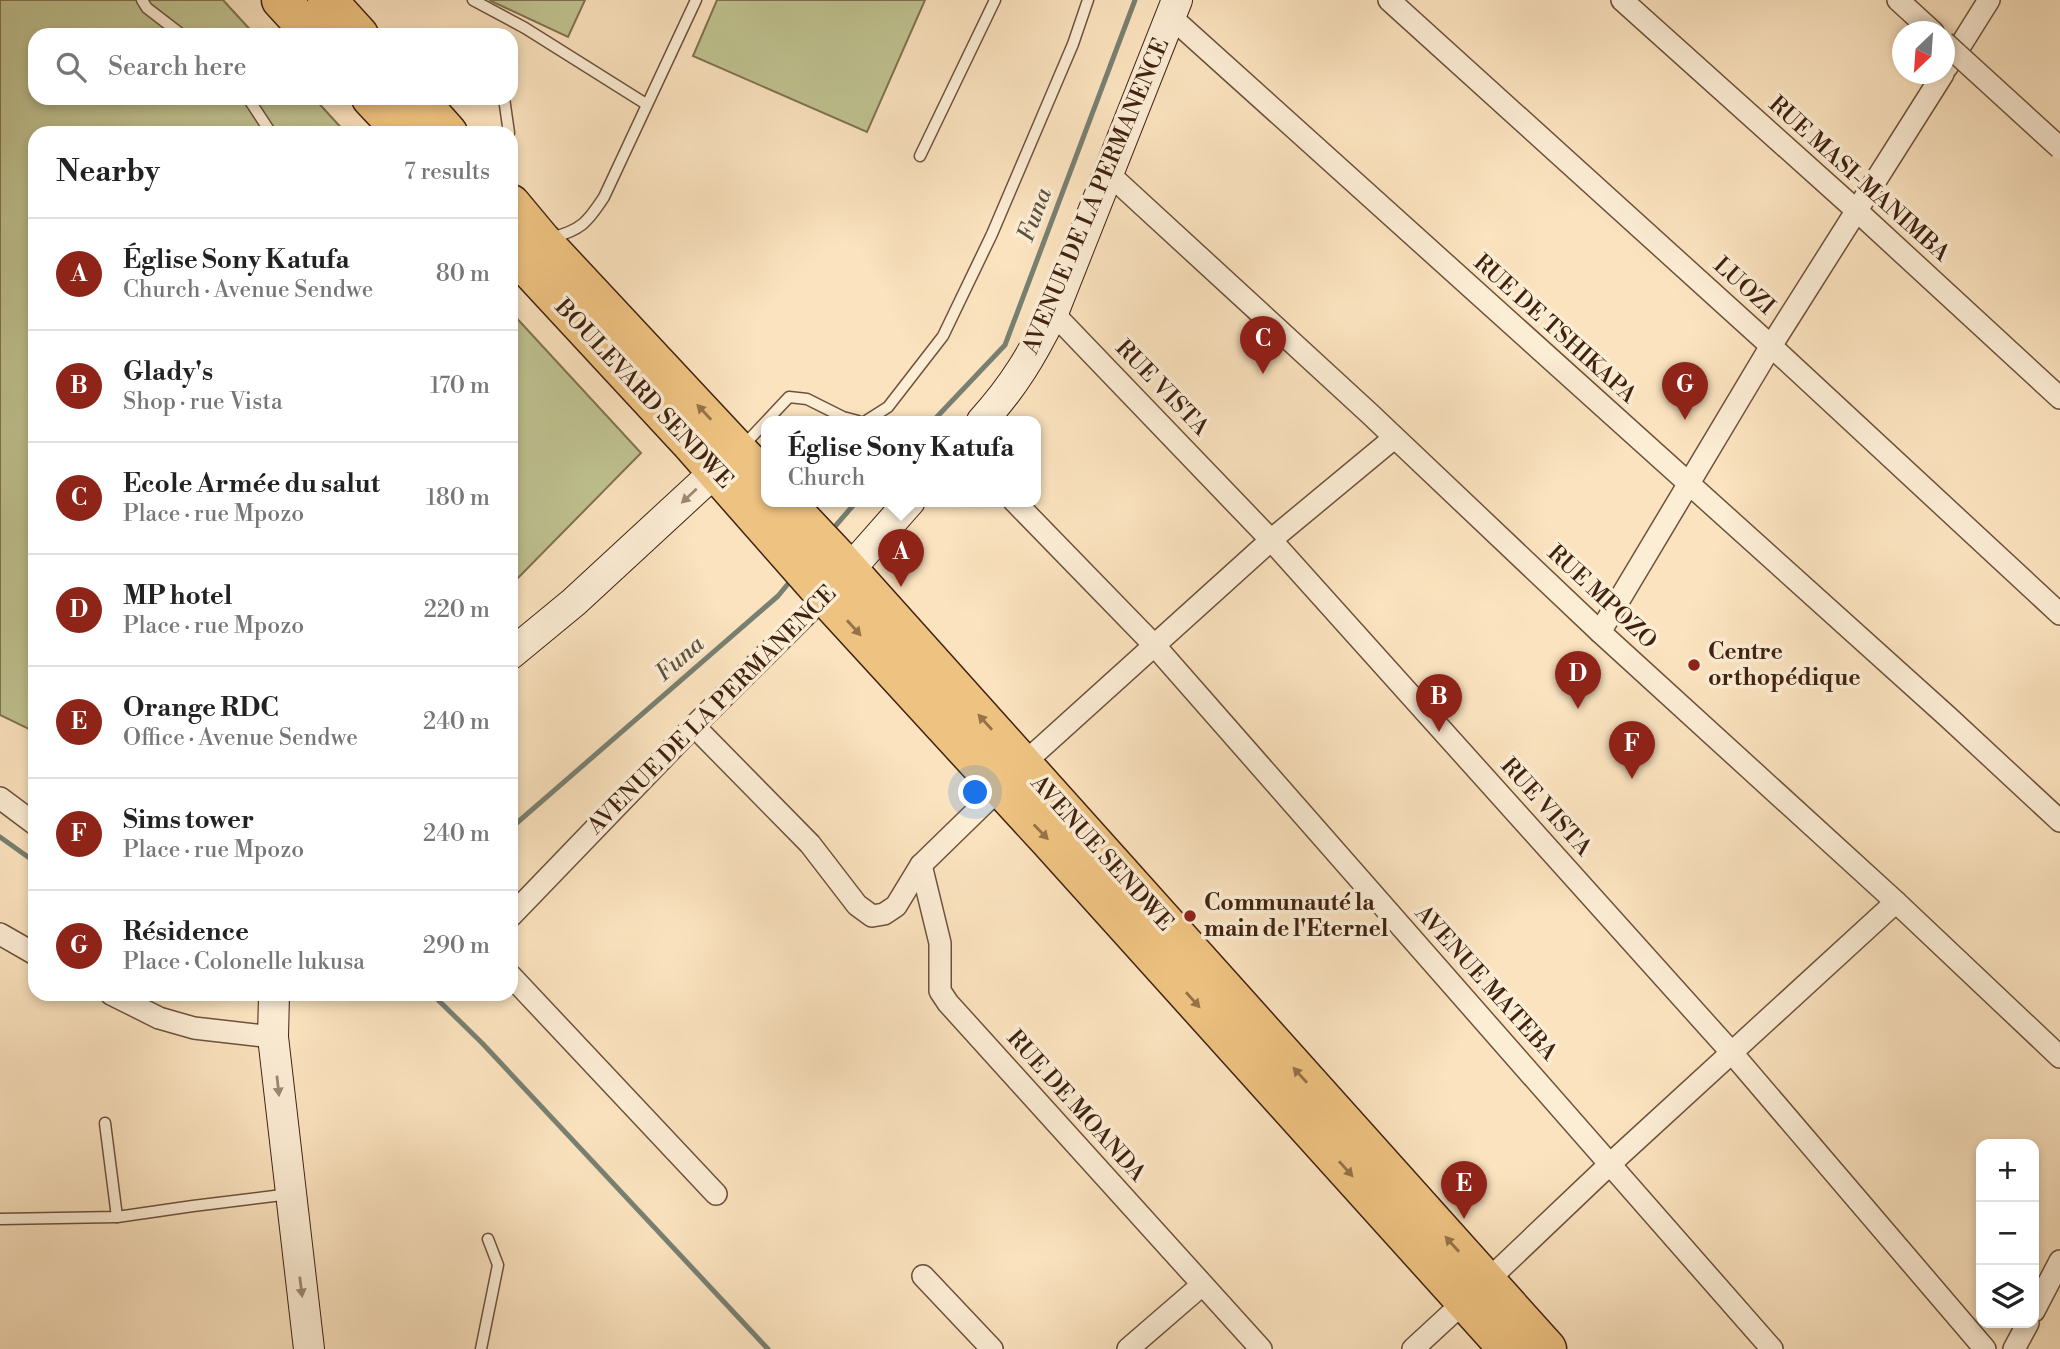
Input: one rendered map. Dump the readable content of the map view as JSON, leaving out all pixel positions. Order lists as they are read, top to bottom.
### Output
{
  "streets": {
    "highway": ["BOULEVARD SENDWE", "AVENUE SENDWE"],
    "main road": ["AVENUE DE LA PERMANENCE"],
    "street": [
      "RUE MASI-MANIMBA",
      "LUOZI",
      "RUE DE TSHIKAPA",
      "RUE VISTA",
      "RUE MPOZO",
      "AVENUE MATEBA",
      "RUE DE MOANDA"
    ]
  },
  "crossings": [
    ["AVENUE DE LA PERMANENCE", "RUE DE TSHIKAPA"],
    ["AVENUE DE LA PERMANENCE", "RUE VISTA"],
    ["AVENUE DE LA PERMANENCE", "RUE MPOZO"],
    ["AVENUE DE LA PERMANENCE", "AVENUE SENDWE"]
  ],
  "water": ["Funa"],
  "places": ["Centre orthopédique", "Communauté la main de l'Eternel"],
  "north": "bottom left",
  "page": {
    "search": "Search here",
    "heading": ["Nearby", "7 results"],
    "list": [
      {
        "mark": "A",
        "name": "Église Sony Katufa",
        "note": "Church · Avenue Sendwe",
        "value": "80 m"
      },
      {
        "mark": "B",
        "name": "Glady's",
        "note": "Shop · rue Vista",
        "value": "170 m"
      },
      {
        "mark": "C",
        "name": "Ecole Armée du salut",
        "note": "Place · rue Mpozo",
        "value": "180 m"
      },
      {
        "mark": "D",
        "name": "MP hotel",
        "note": "Place · rue Mpozo",
        "value": "220 m"
      },
      {
        "mark": "E",
        "name": "Orange RDC",
        "note": "Office · Avenue Sendwe",
        "value": "240 m"
      },
      {
        "mark": "F",
        "name": "Sims tower",
        "note": "Place · rue Mpozo",
        "value": "240 m"
      },
      {
        "mark": "G",
        "name": "Résidence",
        "note": "Place · Colonelle lukusa",
        "value": "290 m"
      }
    ],
    "pins": [
      "C",
      "G",
      "A",
      "D",
      "B",
      "F",
      "E"
    ],
    "popup": ["Église Sony Katufa", "Church"],
    "map_buttons": ["+", "−"]
  }
}
